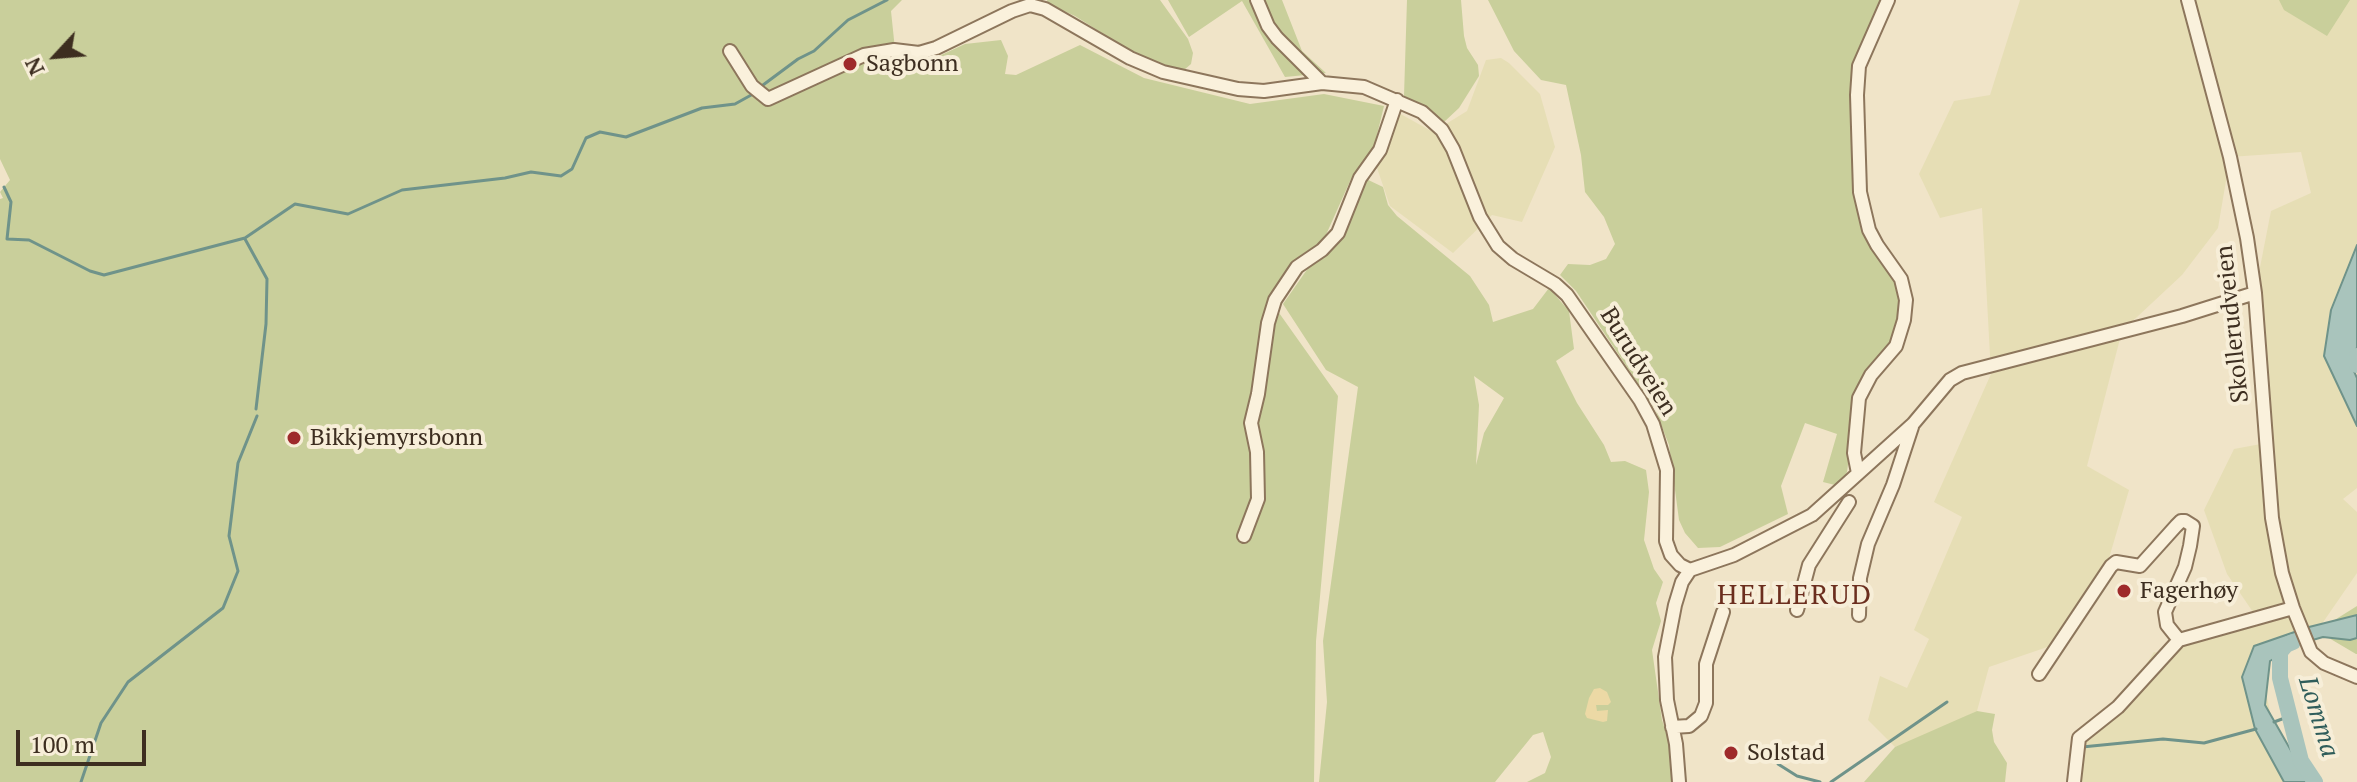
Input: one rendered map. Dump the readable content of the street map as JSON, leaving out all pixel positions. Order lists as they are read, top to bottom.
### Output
{
  "streets": {
    "street": ["Skollerudveien", "Burudveien"]
  },
  "districts": ["HELLERUD"],
  "water": ["Lomma"],
  "places": [
    "Sagbonn",
    "Bikkjemyrsbonn",
    "Fagerhøy",
    "Solstad"
  ],
  "scale_bar": "100 m",
  "north": "bottom left"
}
